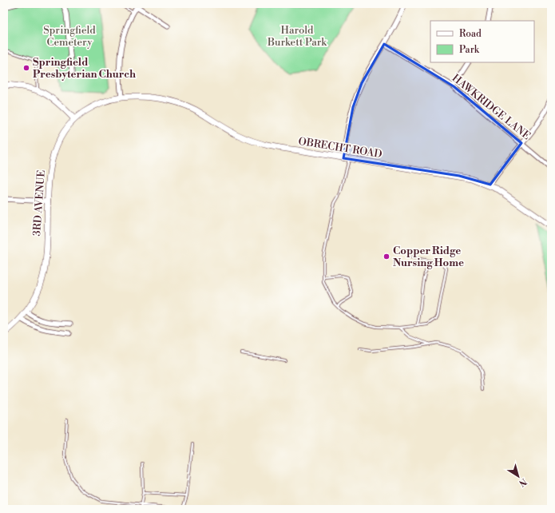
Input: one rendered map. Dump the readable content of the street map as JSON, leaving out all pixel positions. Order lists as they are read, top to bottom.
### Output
{
  "streets": {
    "street": ["HAWKRIDGE LANE", "OBRECHT ROAD", "3RD AVENUE"]
  },
  "crossings": [
    ["OBRECHT ROAD", "3RD AVENUE"]
  ],
  "parks": ["Springfield Cemetery", "Harold Burkett Park"],
  "places": ["Springfield Presbyterian Church", "Copper Ridge Nursing Home"],
  "legend": ["Road", "Park"],
  "north": "bottom right"
}
